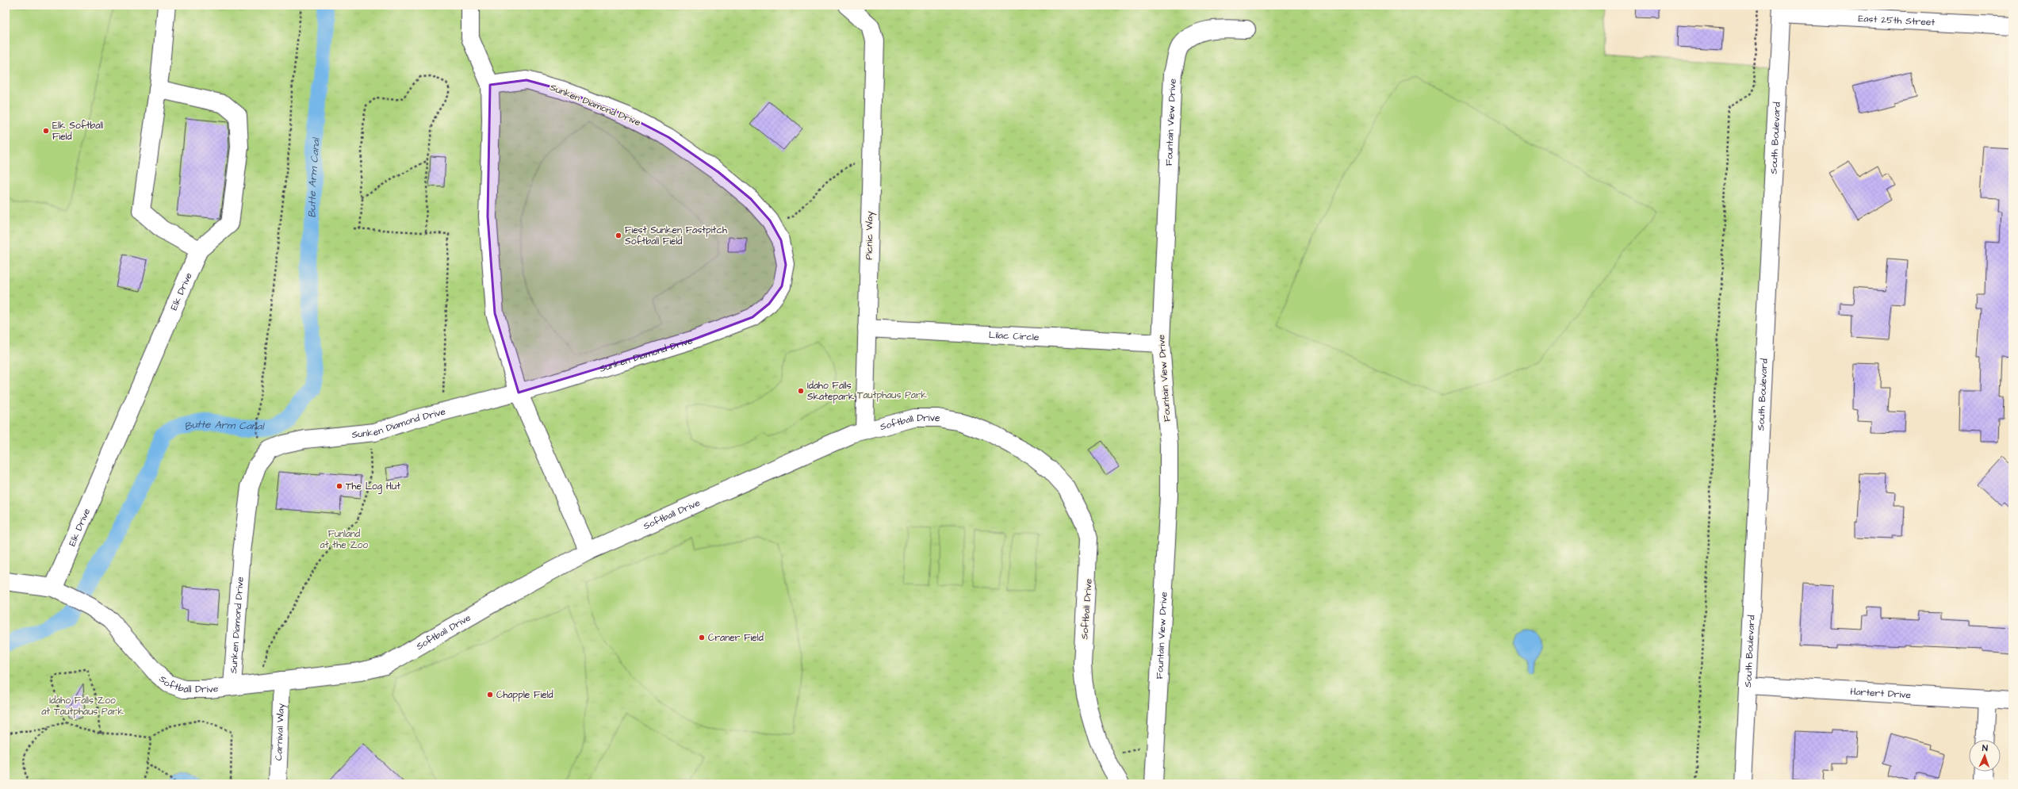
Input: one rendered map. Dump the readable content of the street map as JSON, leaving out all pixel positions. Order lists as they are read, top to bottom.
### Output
{
  "streets": {
    "street": [
      "East 25th Street",
      "Sunken Diamond Drive",
      "Fountain View Drive",
      "South Boulevard",
      "Picnic Way",
      "Elk Drive",
      "Lilac Circle",
      "Softball Drive",
      "Hartert Drive",
      "Carnival Way"
    ]
  },
  "crossings": [
    ["East 25th Street", "South Boulevard"],
    ["Sunken Diamond Drive", "Softball Drive"],
    ["Fountain View Drive", "Lilac Circle"],
    ["South Boulevard", "Hartert Drive"],
    ["Picnic Way", "Lilac Circle"],
    ["Picnic Way", "Softball Drive"],
    ["Elk Drive", "Softball Drive"],
    ["Softball Drive", "Carnival Way"]
  ],
  "water": ["Butte Arm Canal"],
  "parks": ["Tautphaus Park", "Funland at the Zoo", "Idaho Falls Zoo at Tautphaus Park"],
  "places": [
    "Elk Softball Field",
    "Fiest Sunken Fastpitch Softball Field",
    "Idaho Falls Skatepark",
    "The Log Hut",
    "Craner Field",
    "Chapple Field"
  ],
  "north": "top"
}
